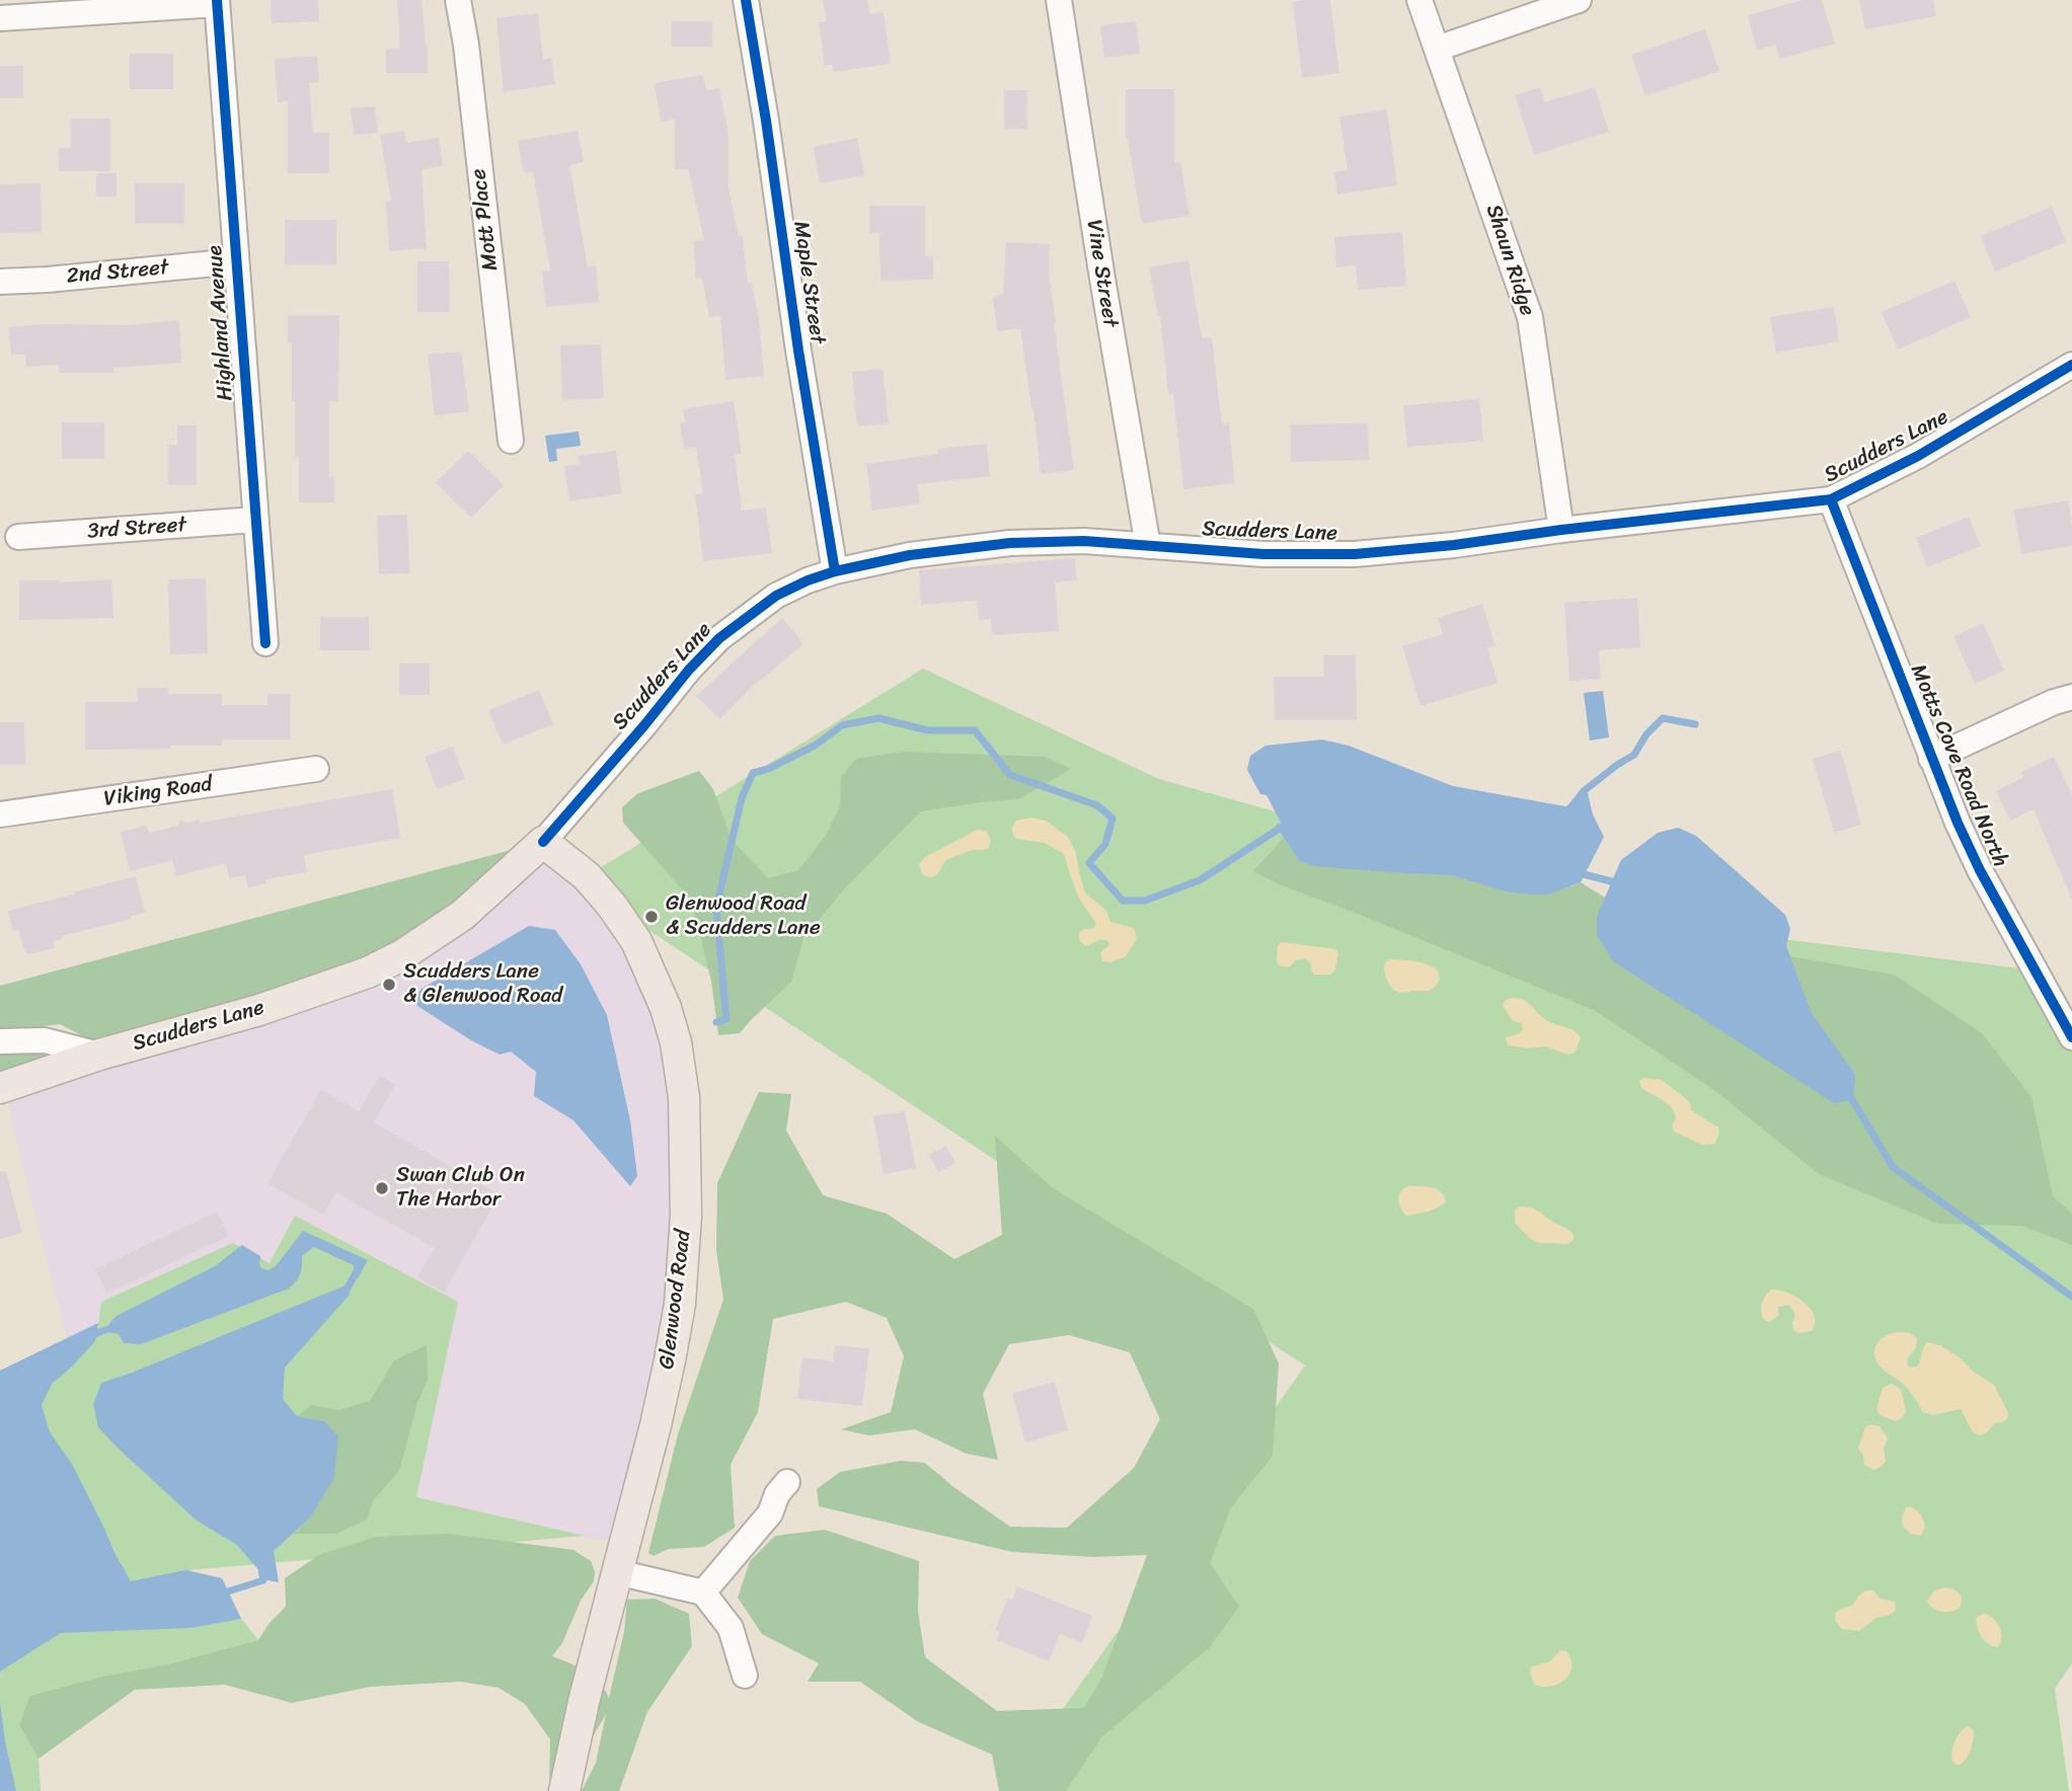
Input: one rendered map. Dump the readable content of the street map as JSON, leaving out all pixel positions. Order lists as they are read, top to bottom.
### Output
{
  "streets": {
    "main road": ["Scudders Lane", "Glenwood Road"],
    "street": [
      "Mott Place",
      "Shaun Ridge",
      "2nd Street",
      "Vine Street",
      "Maple Street",
      "Highland Avenue",
      "3rd Street",
      "Motts Cove Road North",
      "Viking Road"
    ]
  },
  "crossings": [
    ["Shaun Ridge", "Scudders Lane"],
    ["2nd Street", "Highland Avenue"],
    ["Vine Street", "Scudders Lane"],
    ["Maple Street", "Scudders Lane"],
    ["Highland Avenue", "3rd Street"],
    ["Scudders Lane", "Motts Cove Road North"],
    ["Scudders Lane", "Glenwood Road"]
  ],
  "places": ["Glenwood Road & Scudders Lane", "Scudders Lane & Glenwood Road", "Swan Club On The Harbor"]
}
